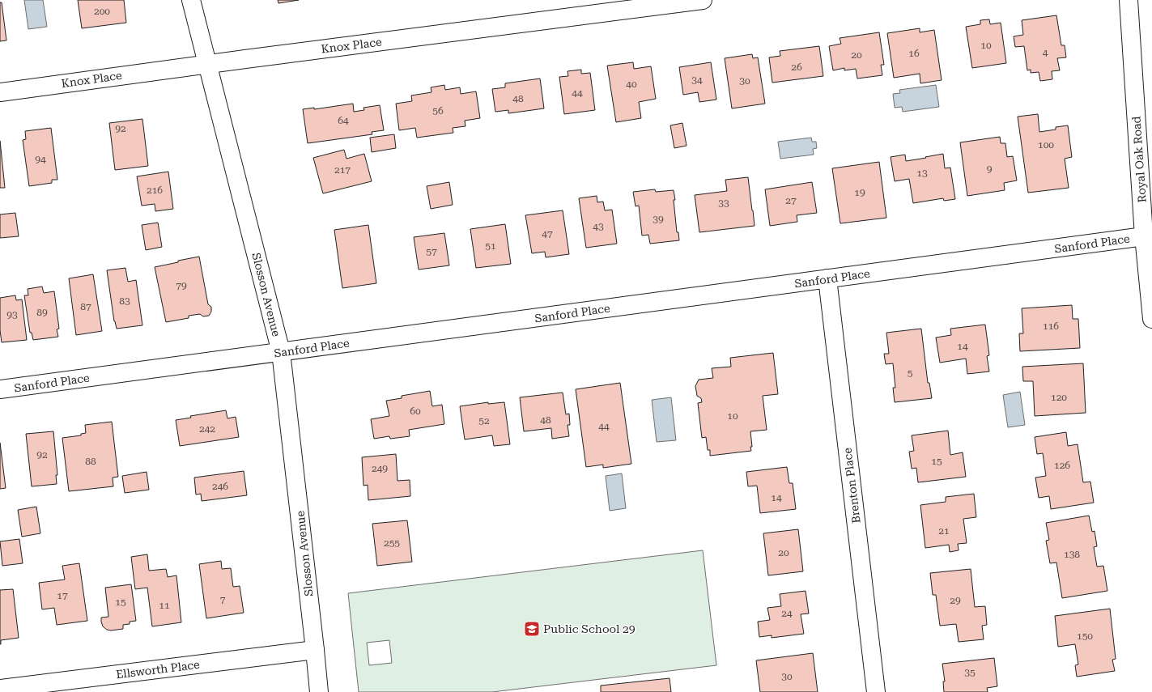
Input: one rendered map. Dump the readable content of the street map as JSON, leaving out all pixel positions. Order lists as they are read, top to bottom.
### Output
{
  "streets": {
    "street": [
      "Knox Place",
      "Royal Oak Road",
      "Sanford Place",
      "Slosson Avenue",
      "Brenton Place",
      "Ellsworth Place"
    ]
  },
  "crossings": [
    ["Knox Place", "Slosson Avenue"],
    ["Royal Oak Road", "Sanford Place"],
    ["Sanford Place", "Slosson Avenue"],
    ["Sanford Place", "Brenton Place"],
    ["Slosson Avenue", "Ellsworth Place"]
  ],
  "places": {
    "school or university": ["Public School 29"]
  },
  "house_numbers": [
    "200",
    "10",
    "4",
    "16",
    "20",
    "26",
    "34",
    "30",
    "40",
    "44",
    "48",
    "56",
    "64",
    "92",
    "100",
    "94",
    "9",
    "217",
    "13",
    "216",
    "19",
    "27",
    "33",
    "39",
    "43",
    "47",
    "51",
    "57",
    "79",
    "83",
    "87",
    "89",
    "93",
    "116",
    "14",
    "5",
    "120",
    "60",
    "10",
    "48",
    "52",
    "44",
    "242",
    "92",
    "88",
    "15",
    "126",
    "249",
    "246",
    "14",
    "21",
    "255",
    "20",
    "138",
    "17",
    "7",
    "29",
    "15",
    "11",
    "24",
    "150",
    "35",
    "30"
  ]
}
